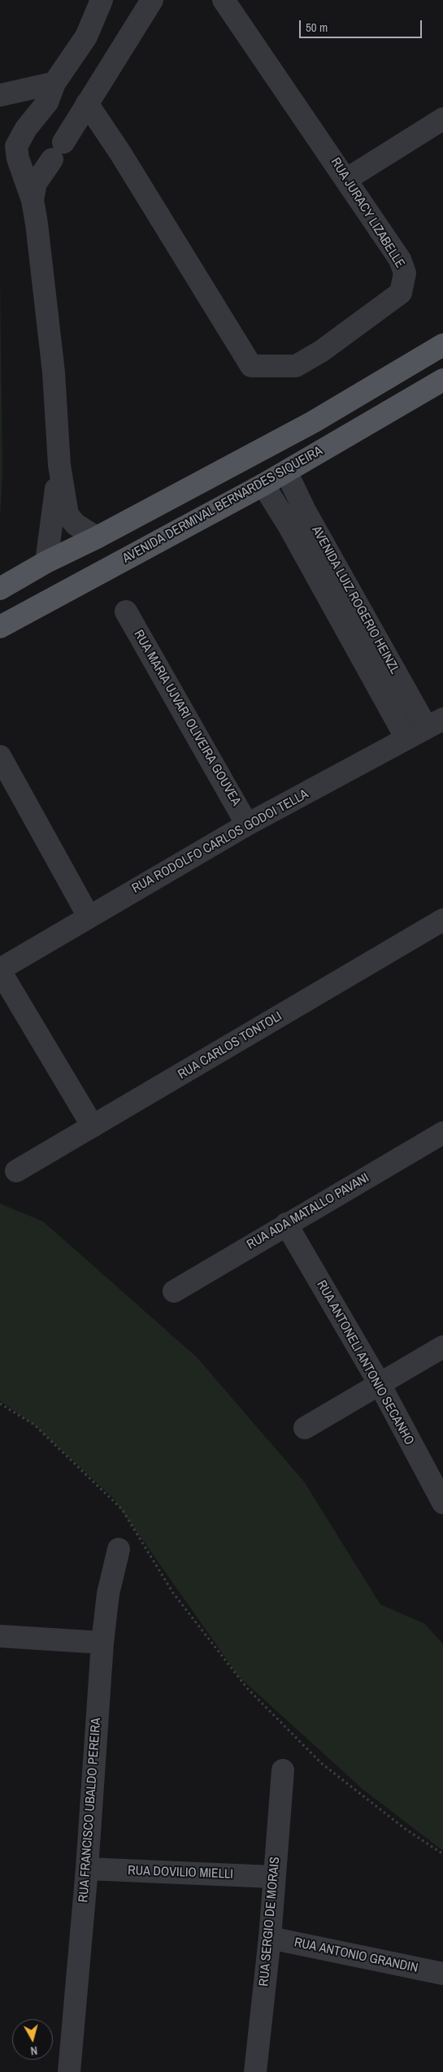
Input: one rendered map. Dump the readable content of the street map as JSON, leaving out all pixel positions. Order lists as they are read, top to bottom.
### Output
{
  "streets": {
    "main road": ["AVENIDA DERMIVAL BERNARDES SIQUEIRA"],
    "street": [
      "RUA JURACY LIZABELLE",
      "AVENIDA LUIZ ROGERIO HEINZL",
      "RUA MARIA UJVARI OLIVEIRA GOUVEA",
      "RUA RODOLFO CARLOS GODOI TELLA",
      "RUA CARLOS TONTOLI",
      "RUA ADA MATALLO PAVANI",
      "RUA ANTONELI ANTONIO SECANHO",
      "RUA FRANCISCO UBALDO PEREIRA",
      "RUA DOVILIO MIELLI",
      "RUA SERGIO DE MORAIS",
      "RUA ANTONIO GRANDIN"
    ]
  },
  "crossings": [
    ["AVENIDA DERMIVAL BERNARDES SIQUEIRA", "AVENIDA LUIZ ROGERIO HEINZL"],
    ["AVENIDA LUIZ ROGERIO HEINZL", "RUA RODOLFO CARLOS GODOI TELLA"],
    ["RUA MARIA UJVARI OLIVEIRA GOUVEA", "RUA RODOLFO CARLOS GODOI TELLA"],
    ["RUA ADA MATALLO PAVANI", "RUA ANTONELI ANTONIO SECANHO"],
    ["RUA FRANCISCO UBALDO PEREIRA", "RUA DOVILIO MIELLI"],
    ["RUA DOVILIO MIELLI", "RUA SERGIO DE MORAIS"],
    ["RUA SERGIO DE MORAIS", "RUA ANTONIO GRANDIN"]
  ],
  "scale_bar": "50 m",
  "north": "bottom"
}
